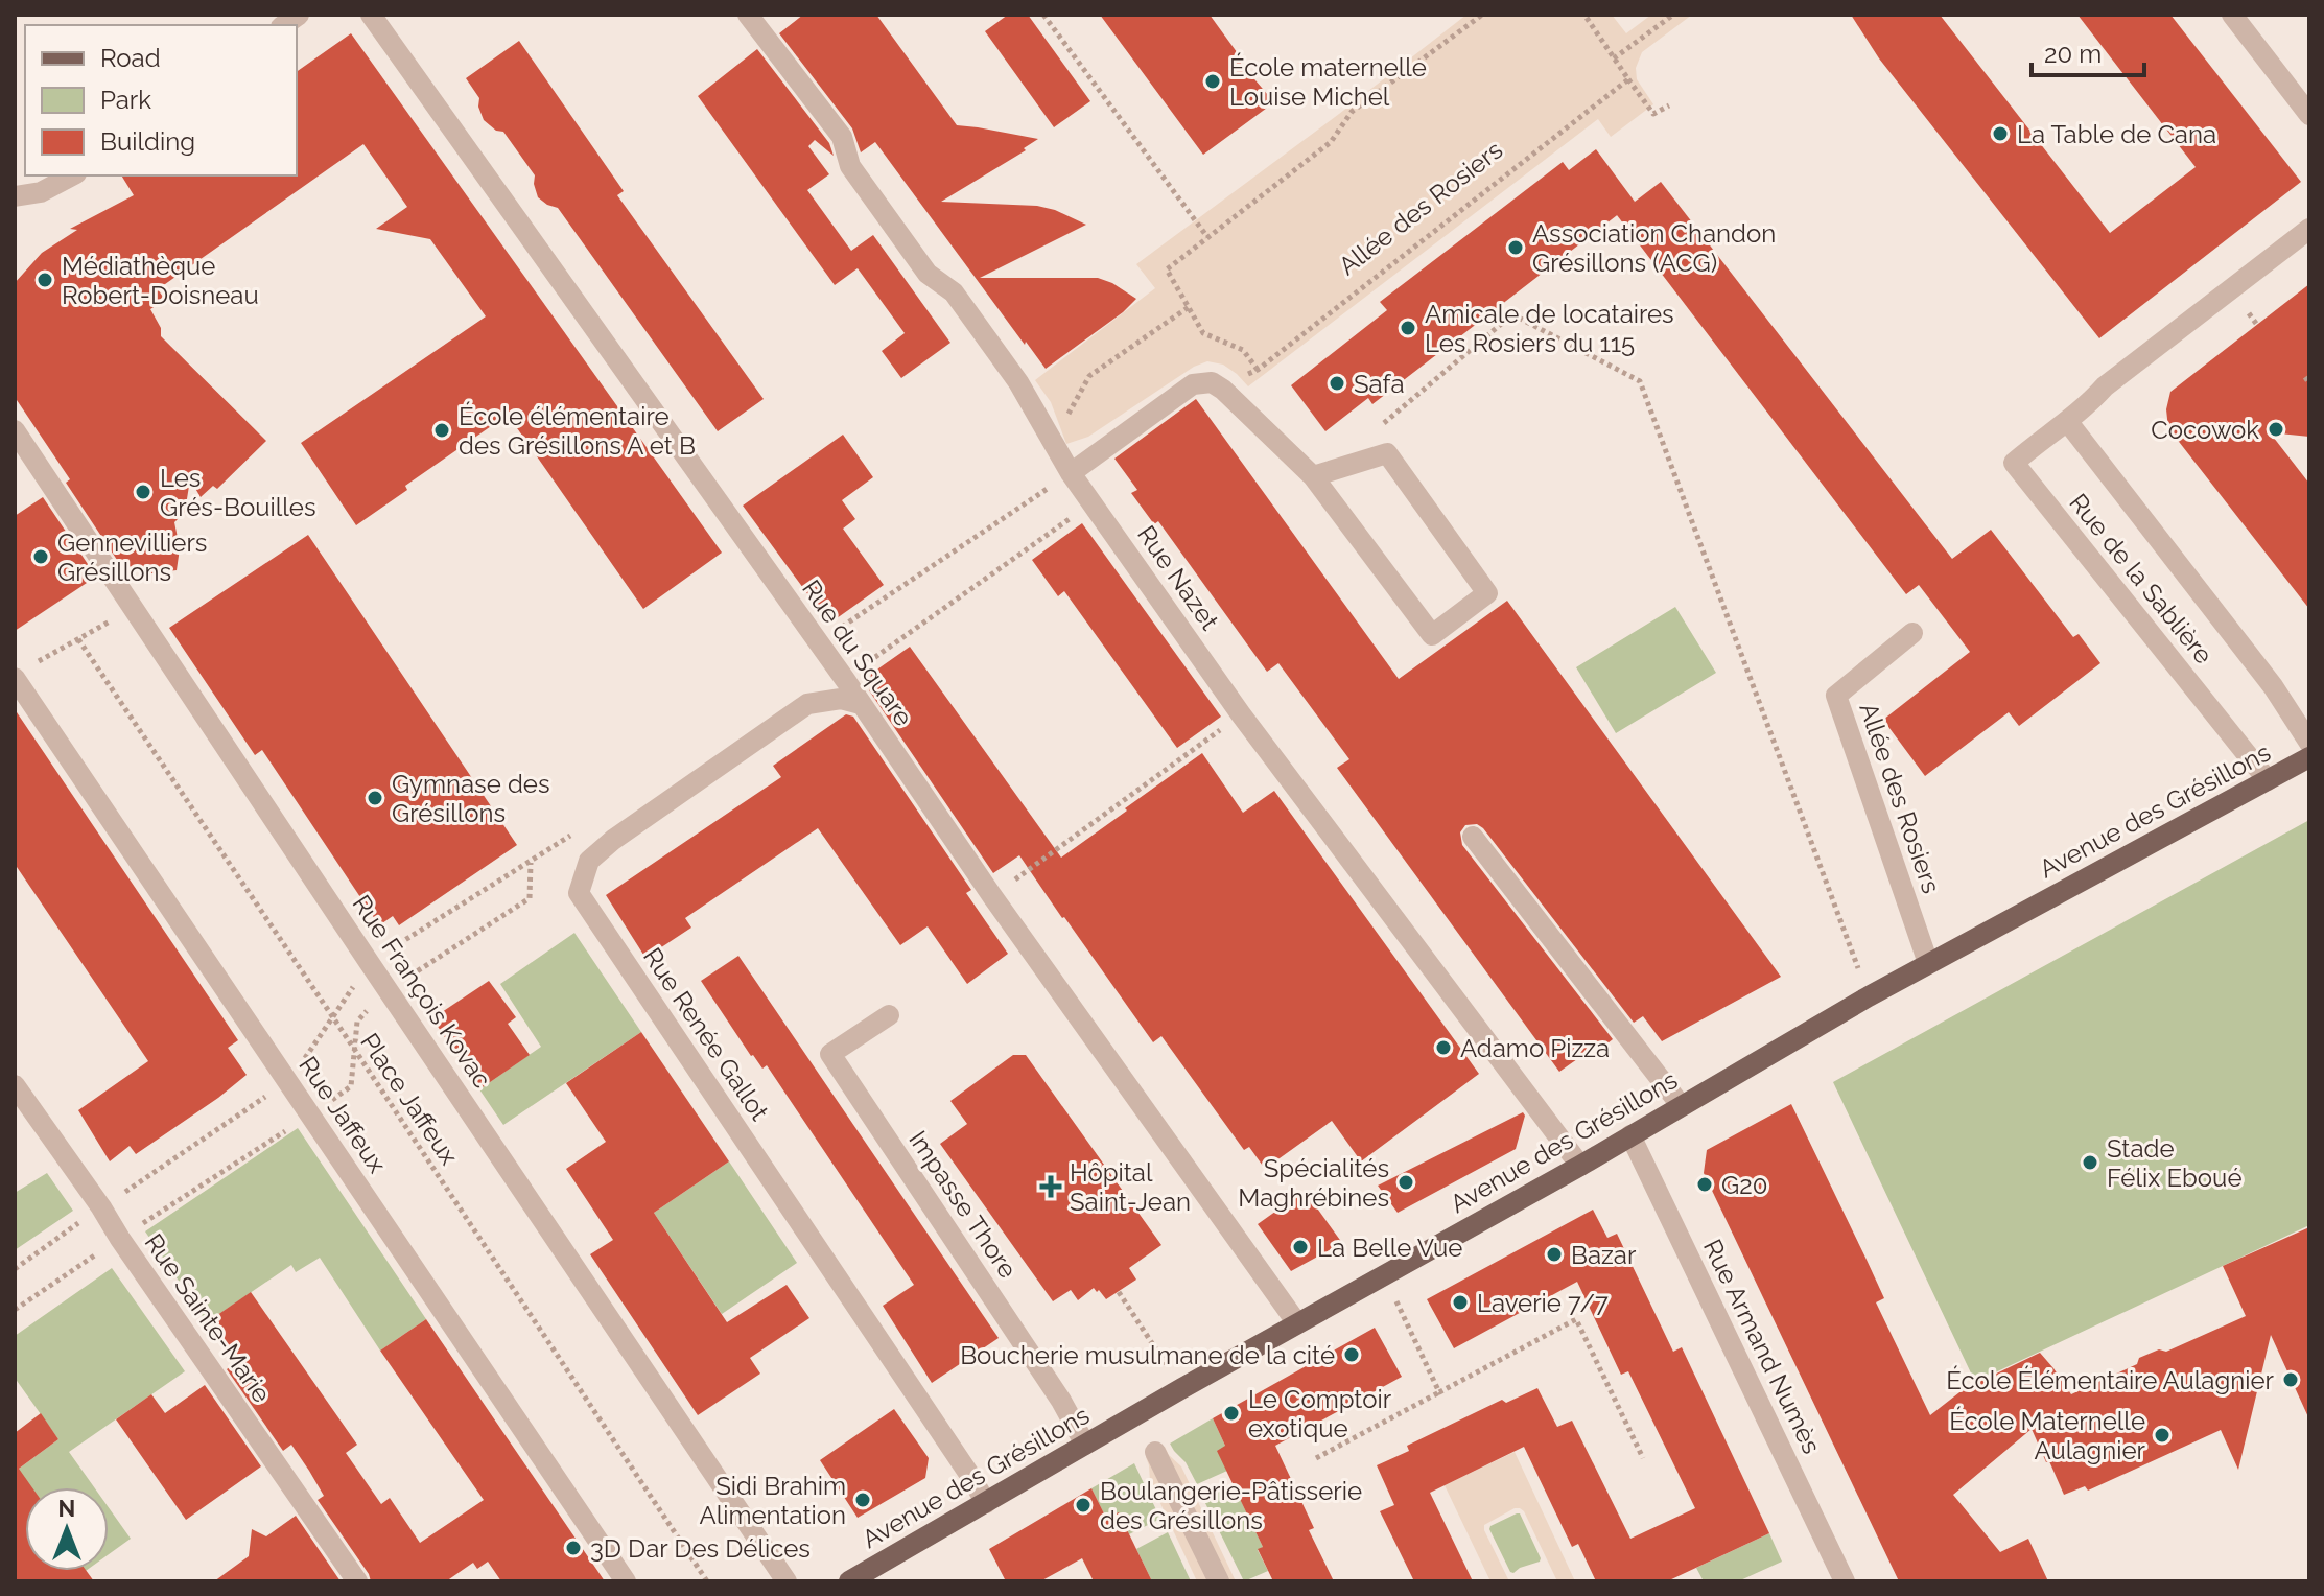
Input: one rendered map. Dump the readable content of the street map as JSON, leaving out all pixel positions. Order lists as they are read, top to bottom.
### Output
{
  "streets": {
    "main road": ["Avenue des Grésillons"],
    "street": [
      "Allée des Rosiers",
      "Rue Nazet",
      "Rue de la Sablière",
      "Rue du Square",
      "Rue François Kovac",
      "Rue Renée Gallot",
      "Rue Jaffeux",
      "Impasse Thore",
      "Rue Sainte-Marie",
      "Rue Armand Numès"
    ],
    "path": ["Place Jaffeux"]
  },
  "crossings": [
    ["Allée des Rosiers", "Avenue des Grésillons"],
    ["Rue Nazet", "Avenue des Grésillons"],
    ["Rue de la Sablière", "Avenue des Grésillons"],
    ["Rue du Square", "Avenue des Grésillons"],
    ["Rue du Square", "Rue Renée Gallot"],
    ["Avenue des Grésillons", "Rue Renée Gallot"],
    ["Avenue des Grésillons", "Impasse Thore"],
    ["Avenue des Grésillons", "Rue Armand Numès"]
  ],
  "places": {
    "other": [
      "École maternelle Louise Michel",
      "La Table de Cana",
      "Association Chandon Grésillons (ACG)",
      "Médiathèque Robert-Doisneau",
      "Amicale de locataires Les Rosiers du 115",
      "Safa",
      "Cocowok",
      "École élémentaire des Grésillons A et B",
      "Les Grés-Bouilles",
      "Gennevilliers Grésillons",
      "Gymnase des Grésillons",
      "Adamo Pizza",
      "Stade Félix Eboué",
      "Spécialités Maghrébines",
      "G20",
      "La Belle Vue",
      "Bazar",
      "Laverie 7/7",
      "Boucherie musulmane de la cité",
      "École Élémentaire Aulagnier",
      "Le Comptoir exotique",
      "École Maternelle Aulagnier",
      "Sidi Brahim Alimentation",
      "Boulangerie-Pâtisserie des Grésillons",
      "3D Dar Des Délices"
    ],
    "health": ["Hôpital Saint-Jean"]
  },
  "legend": ["Road", "Park", "Building"],
  "scale_bar": "20 m",
  "north": "top"
}
